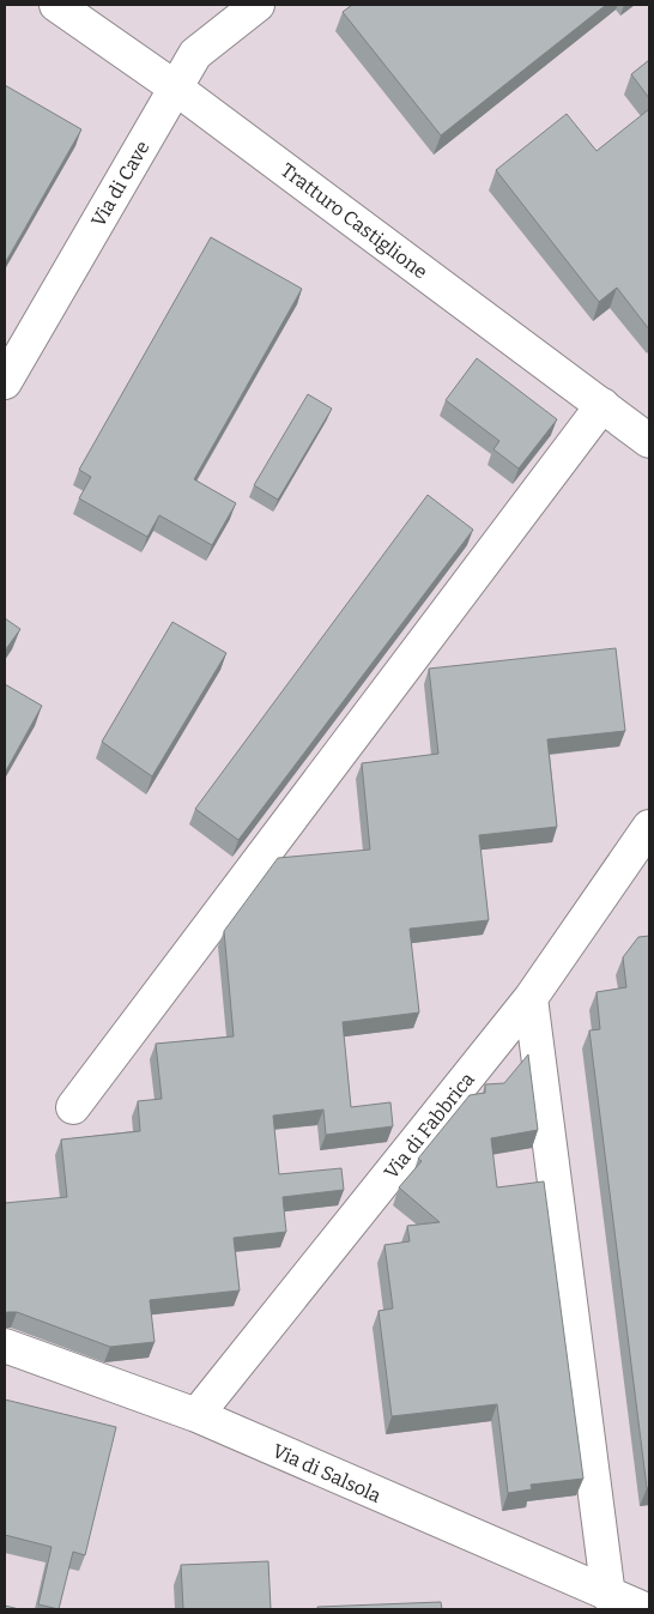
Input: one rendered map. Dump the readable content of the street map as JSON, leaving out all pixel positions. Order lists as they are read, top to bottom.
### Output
{
  "streets": {
    "street": [
      "Via di Cave",
      "Tratturo Castiglione",
      "Via di Fabbrica",
      "Via di Salsola"
    ]
  },
  "crossings": [
    ["Via di Cave", "Tratturo Castiglione"],
    ["Via di Fabbrica", "Via di Salsola"]
  ]
}
